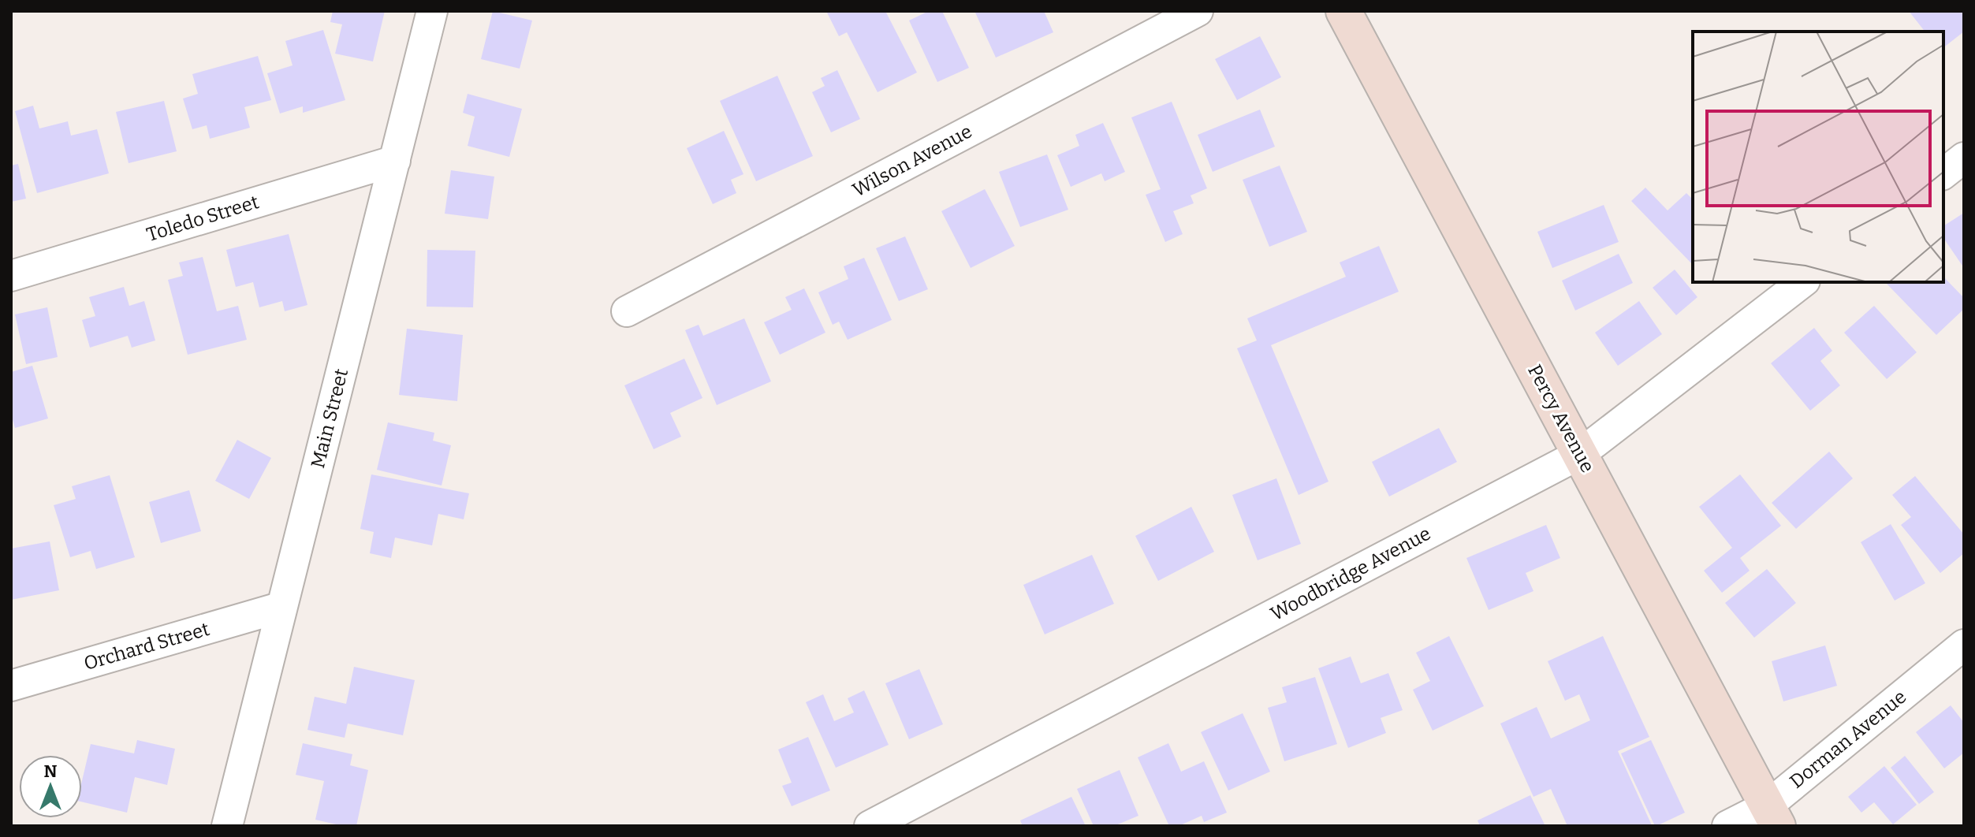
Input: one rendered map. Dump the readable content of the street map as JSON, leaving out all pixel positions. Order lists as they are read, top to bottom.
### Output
{
  "streets": {
    "street": [
      "Wilson Avenue",
      "Toledo Street",
      "Main Street",
      "Percy Avenue",
      "Woodbridge Avenue",
      "Orchard Street",
      "Dorman Avenue"
    ]
  },
  "crossings": [
    ["Toledo Street", "Main Street"],
    ["Main Street", "Orchard Street"],
    ["Percy Avenue", "Woodbridge Avenue"],
    ["Percy Avenue", "Dorman Avenue"]
  ],
  "north": "top"
}
